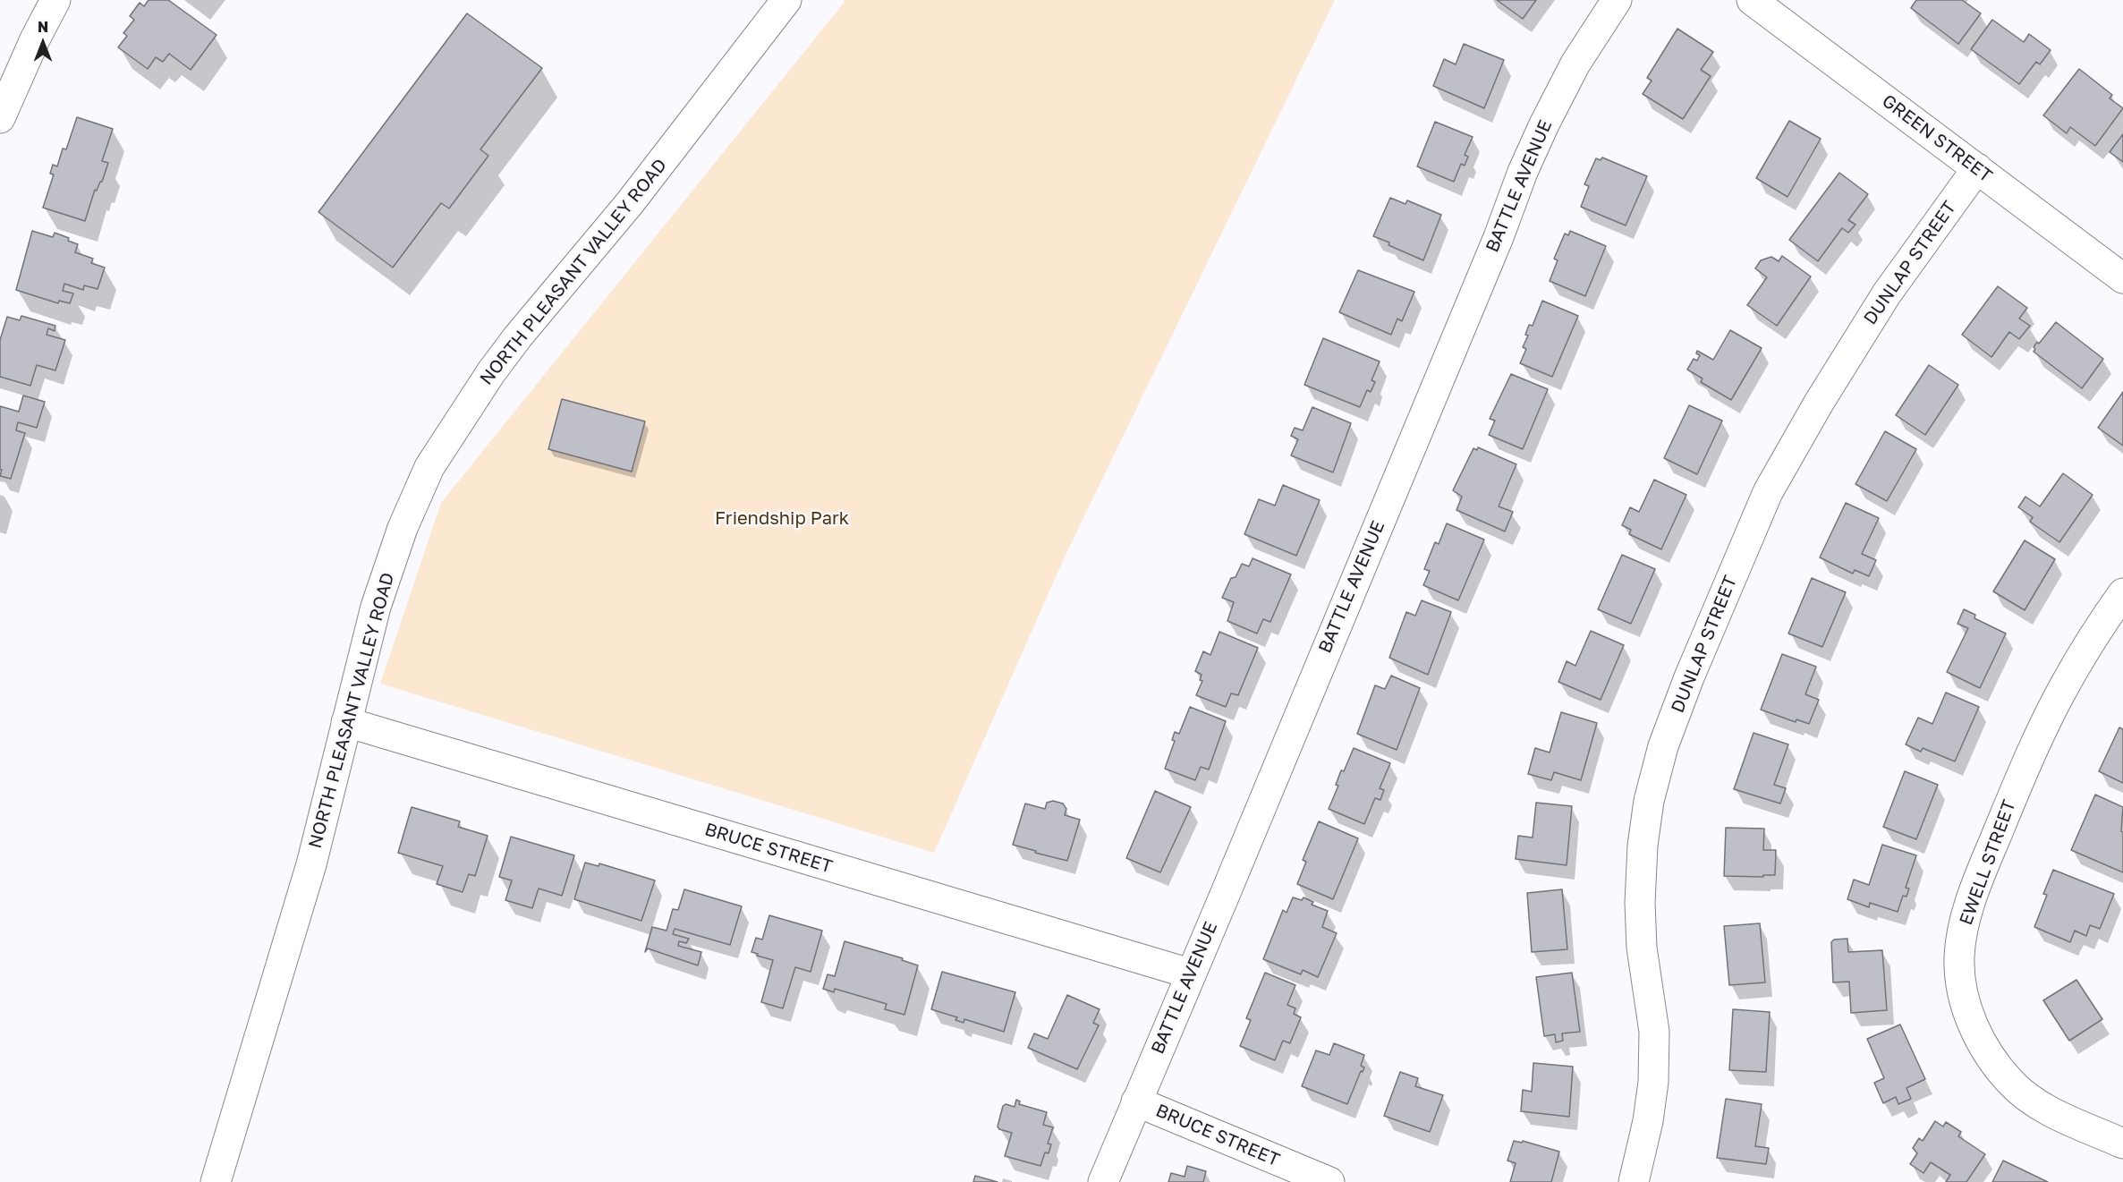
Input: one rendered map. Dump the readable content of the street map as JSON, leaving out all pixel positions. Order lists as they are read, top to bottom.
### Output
{
  "streets": {
    "street": [
      "GREEN STREET",
      "BATTLE AVENUE",
      "DUNLAP STREET",
      "NORTH PLEASANT VALLEY ROAD",
      "BRUCE STREET",
      "EWELL STREET"
    ]
  },
  "crossings": [
    ["GREEN STREET", "DUNLAP STREET"],
    ["BATTLE AVENUE", "BRUCE STREET"],
    ["NORTH PLEASANT VALLEY ROAD", "BRUCE STREET"]
  ],
  "parks": ["Friendship Park"],
  "north": "top"
}
